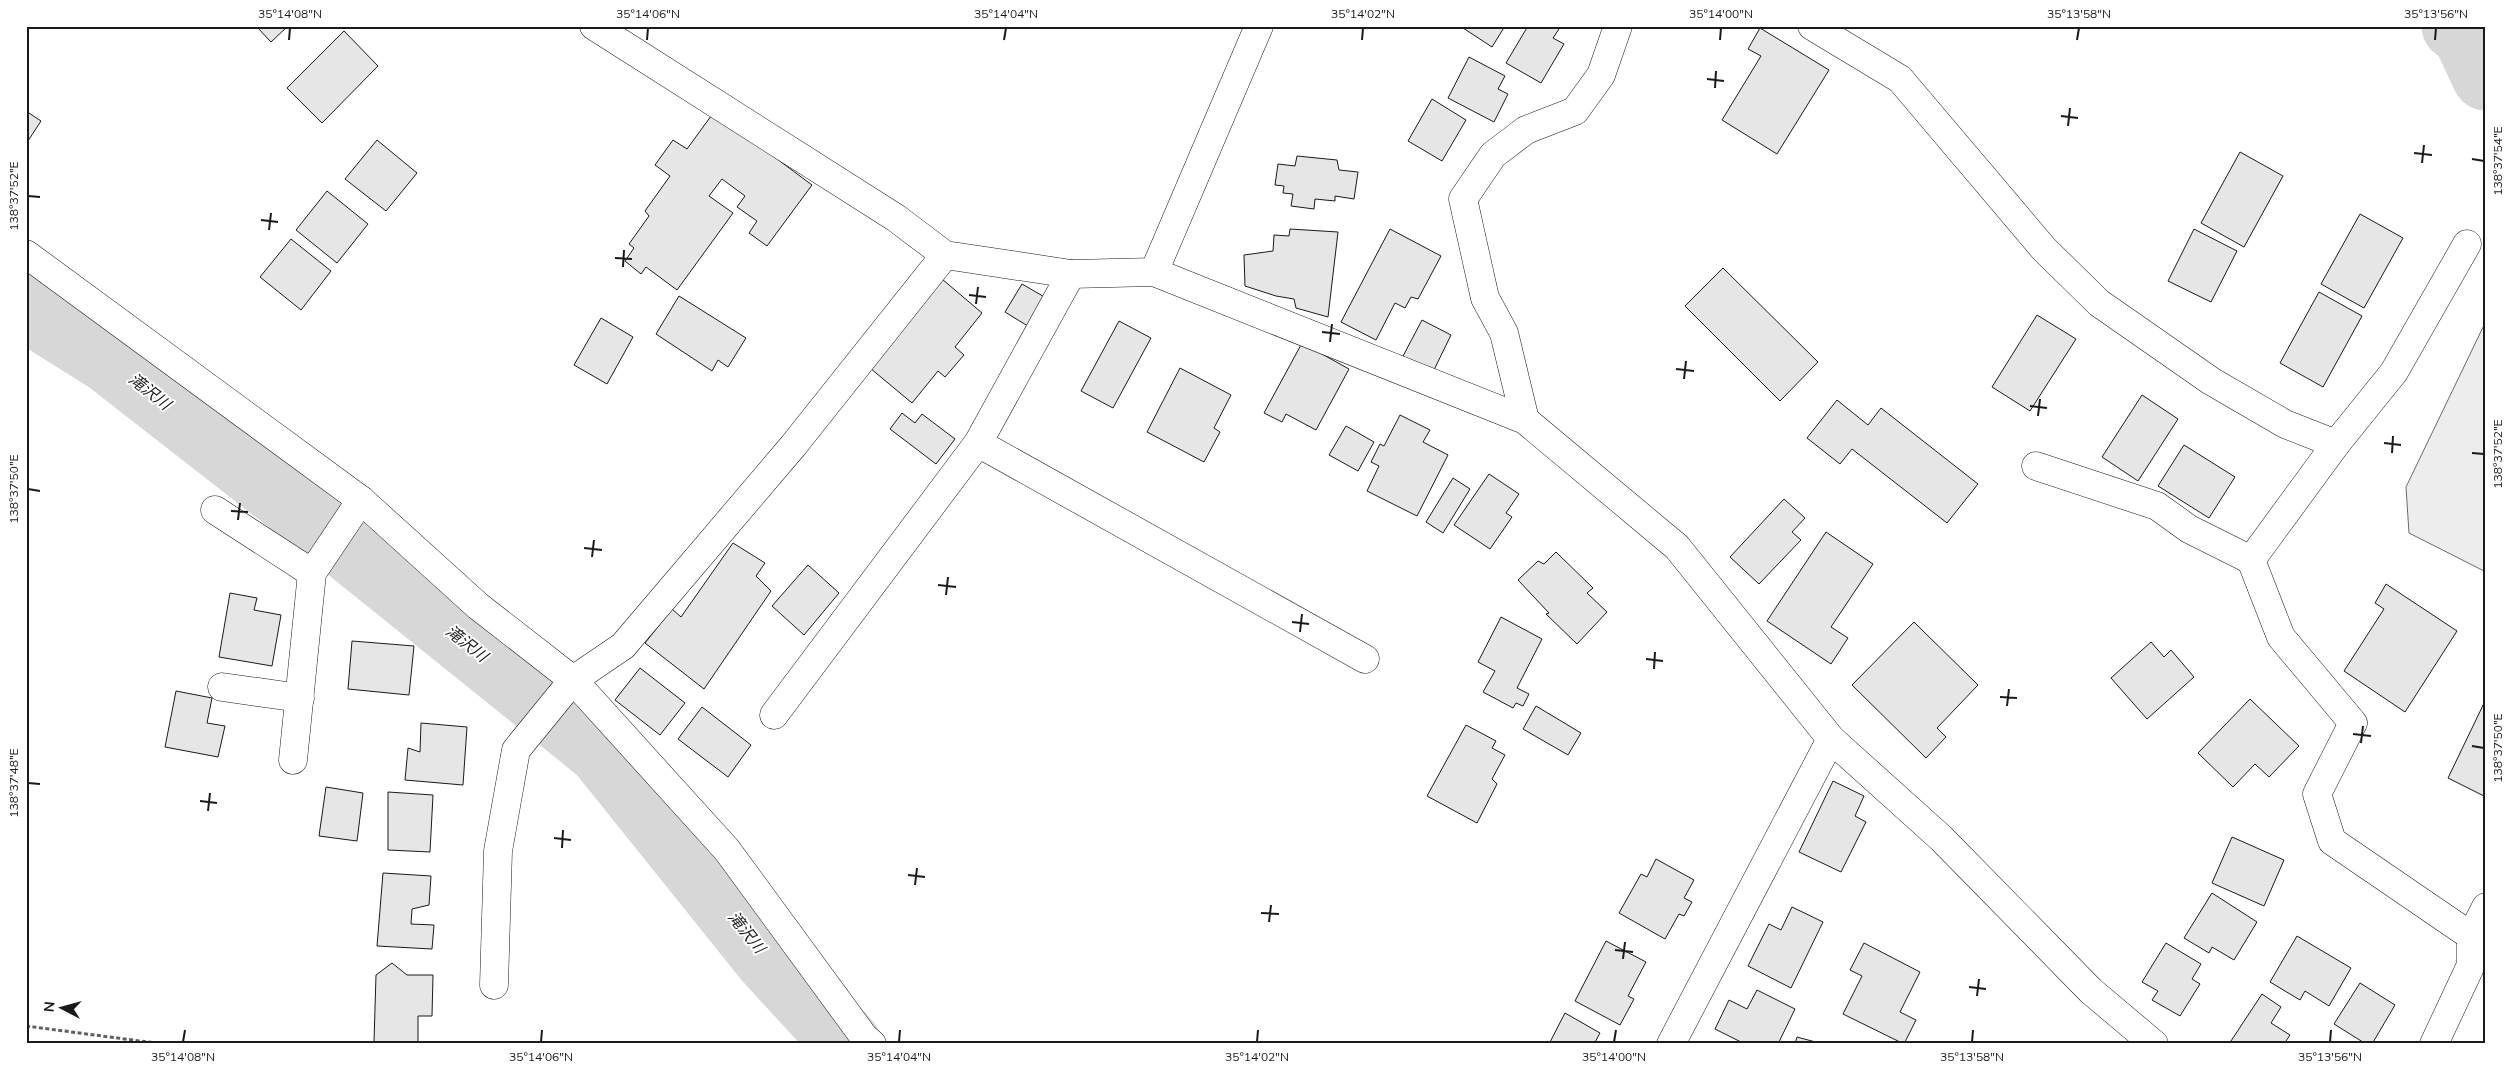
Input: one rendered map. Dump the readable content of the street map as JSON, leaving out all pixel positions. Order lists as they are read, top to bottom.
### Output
{
  "water": ["滝沢川"],
  "north": "left",
  "coordinates": [
    "35°14'08\"N",
    "35°14'06\"N",
    "35°14'04\"N",
    "35°14'02\"N",
    "35°14'00\"N",
    "35°13'58\"N",
    "35°13'56\"N",
    "138°37'54\"E",
    "138°37'52\"E",
    "138°37'50\"E",
    "138°37'48\"E"
  ]
}
